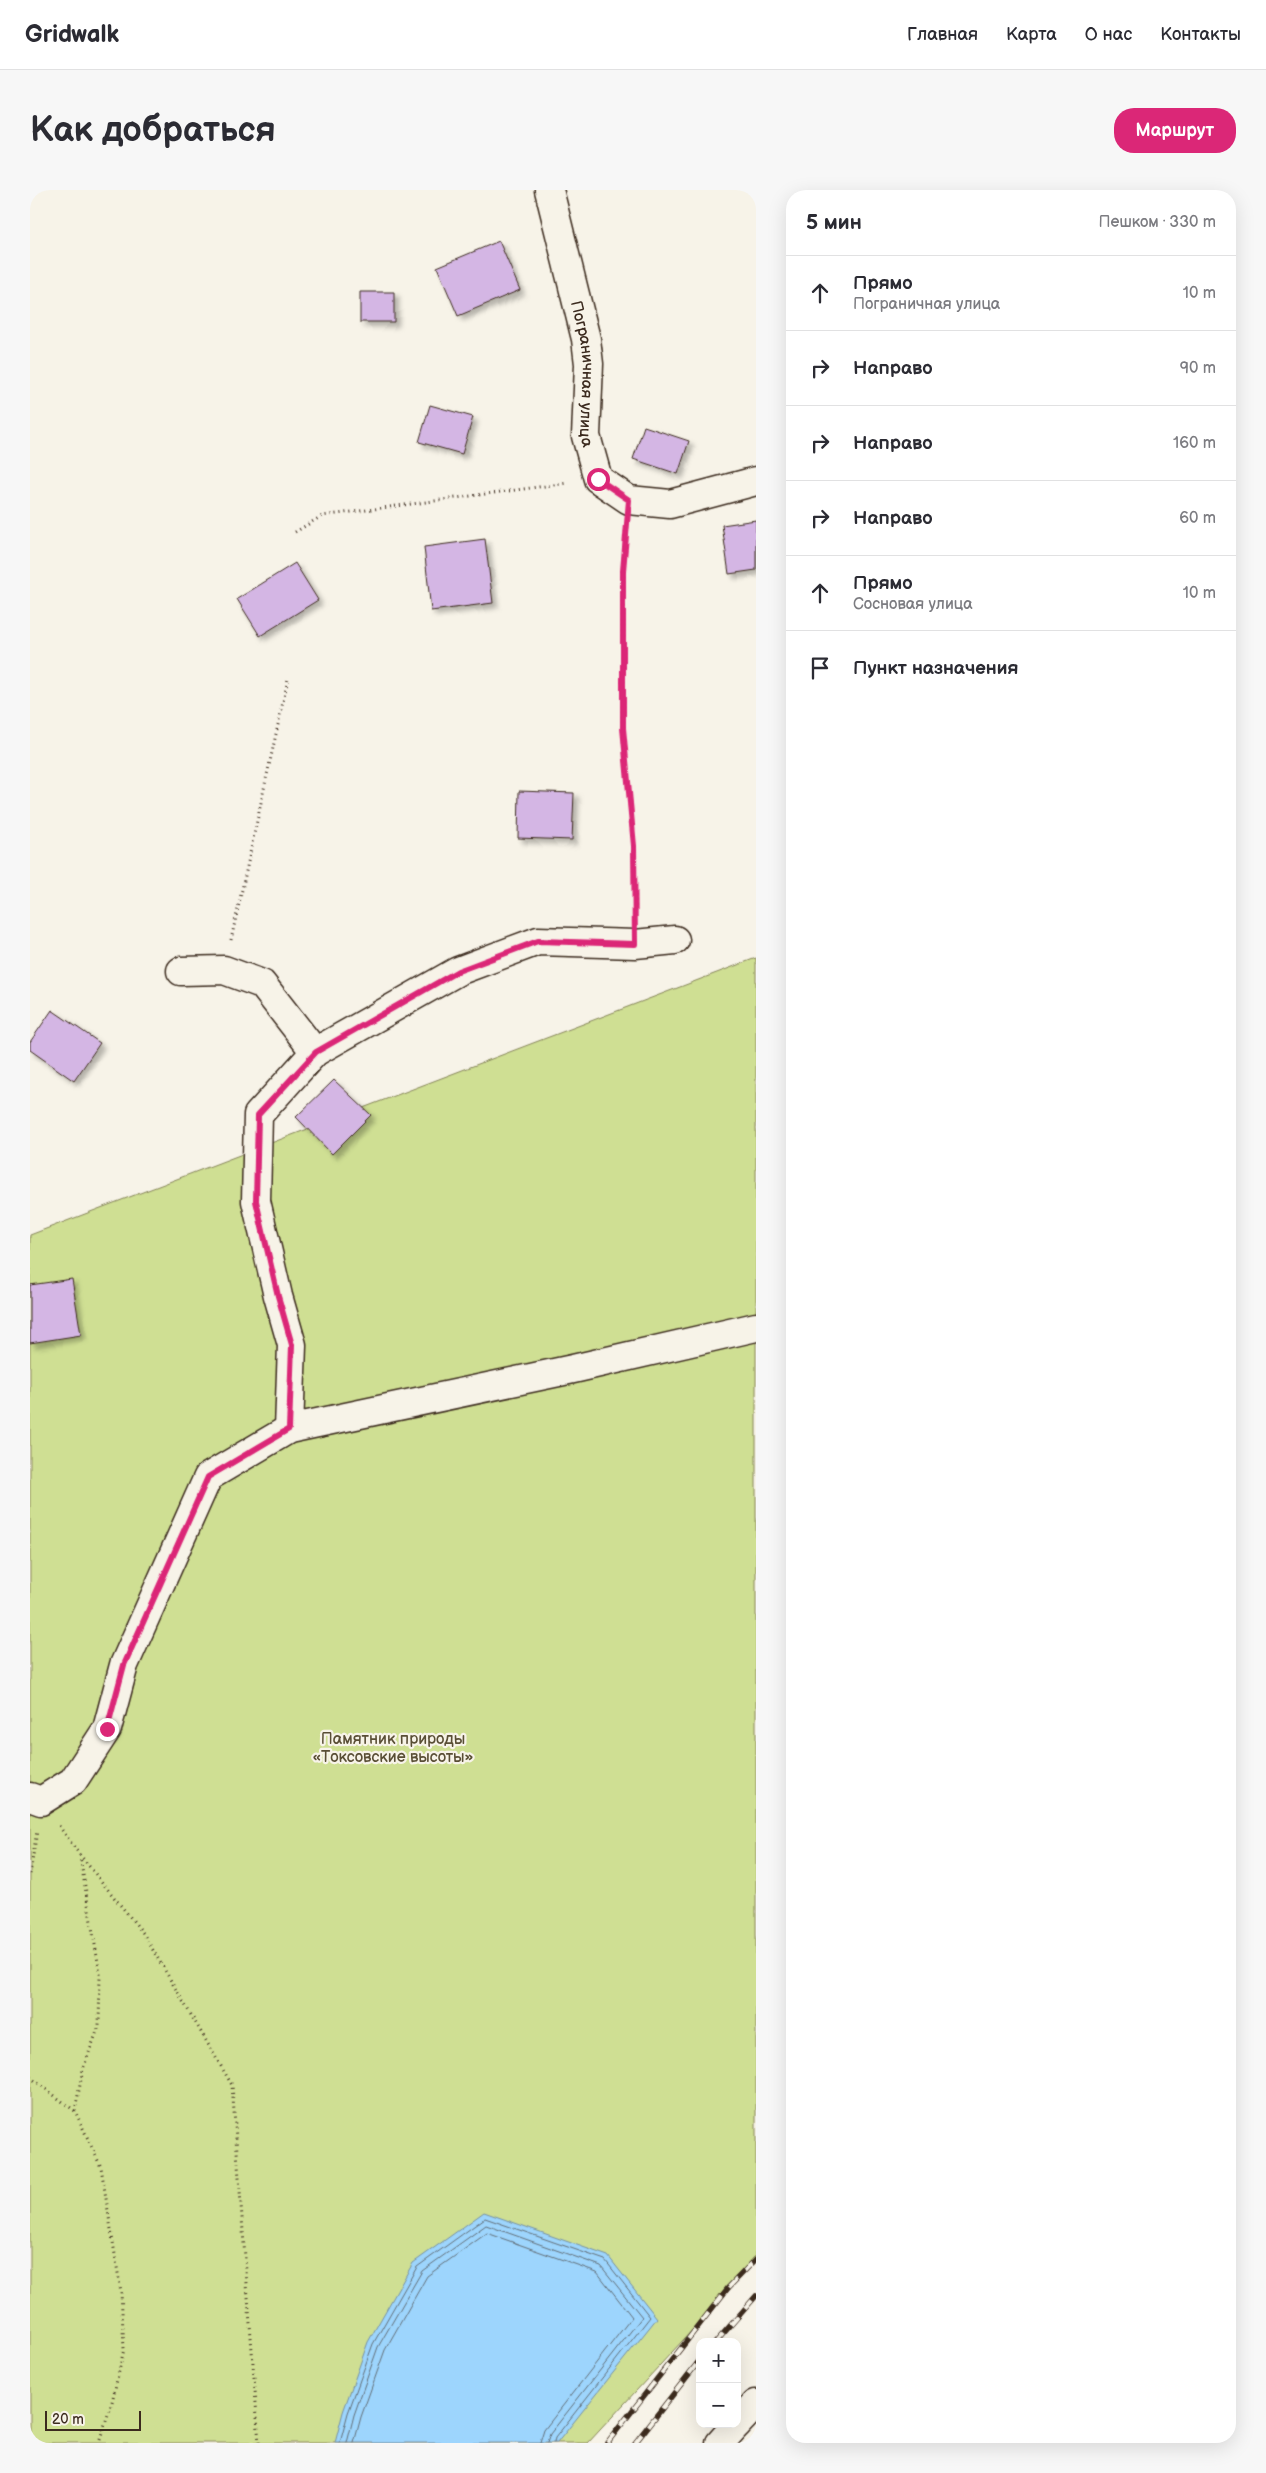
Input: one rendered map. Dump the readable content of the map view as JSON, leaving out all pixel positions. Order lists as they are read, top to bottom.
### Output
{
  "streets": {
    "street": ["Пограничная улица"]
  },
  "parks": ["Памятник природы «Токсовские высоты»"],
  "scale_bar": "20 m",
  "page": {
    "header": "Gridwalk",
    "nav": [
      "Главная",
      "Карта",
      "О нас",
      "Контакты"
    ],
    "buttons": "Маршрут",
    "title": "Как добраться",
    "heading": ["5 мин", "Пешком · 330 m"],
    "list": [
      ["Прямо", "Пограничная улица", "10 m"],
      ["Направо", "90 m"],
      ["Направо", "160 m"],
      ["Направо", "60 m"],
      ["Прямо", "Сосновая улица", "10 m"],
      "Пункт назначения"
    ],
    "map_buttons": ["+", "−"],
    "scale": "20 m"
  }
}
